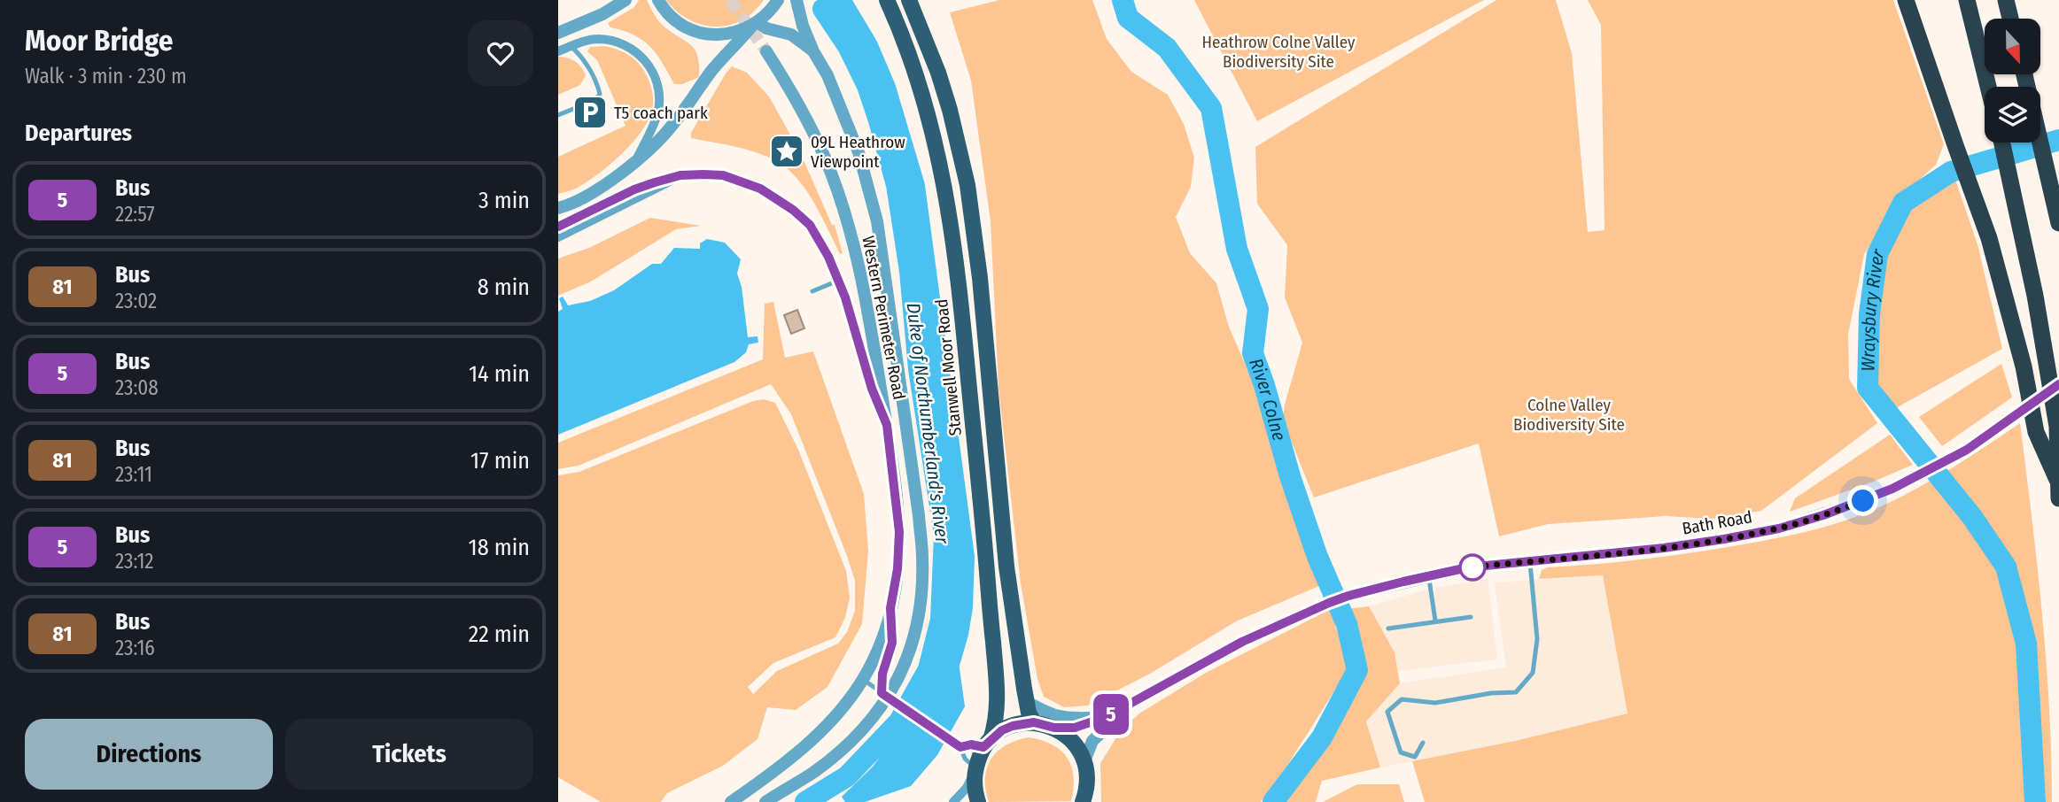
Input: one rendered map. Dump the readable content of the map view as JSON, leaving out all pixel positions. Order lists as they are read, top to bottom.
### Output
{
  "streets": {
    "main road": ["Stanwell Moor Road"],
    "street": ["Western Perimeter Road", "Bath Road"]
  },
  "water": ["Wraysbury River", "River Colne", "Duke of Northumberland's River"],
  "parks": ["Heathrow Colne Valley Biodiversity Site", "Colne Valley Biodiversity Site"],
  "places": {
    "parking": ["T5 coach park"],
    "place": ["09L Heathrow Viewpoint"]
  },
  "lines": ["bus line 5"],
  "north": "bottom",
  "page": {
    "heading": [
      ["Moor Bridge", "Walk · 3 min · 230 m"],
      "Departures"
    ],
    "on_map": "5",
    "list": [
      {
        "mark": "5",
        "name": "Bus",
        "note": "22:57",
        "value": "3 min"
      },
      {
        "mark": "81",
        "name": "Bus",
        "note": "23:02",
        "value": "8 min"
      },
      {
        "mark": "5",
        "name": "Bus",
        "note": "23:08",
        "value": "14 min"
      },
      {
        "mark": "81",
        "name": "Bus",
        "note": "23:11",
        "value": "17 min"
      },
      {
        "mark": "5",
        "name": "Bus",
        "note": "23:12",
        "value": "18 min"
      },
      {
        "mark": "81",
        "name": "Bus",
        "note": "23:16",
        "value": "22 min"
      }
    ],
    "buttons": ["Directions", "Tickets"]
  }
}
